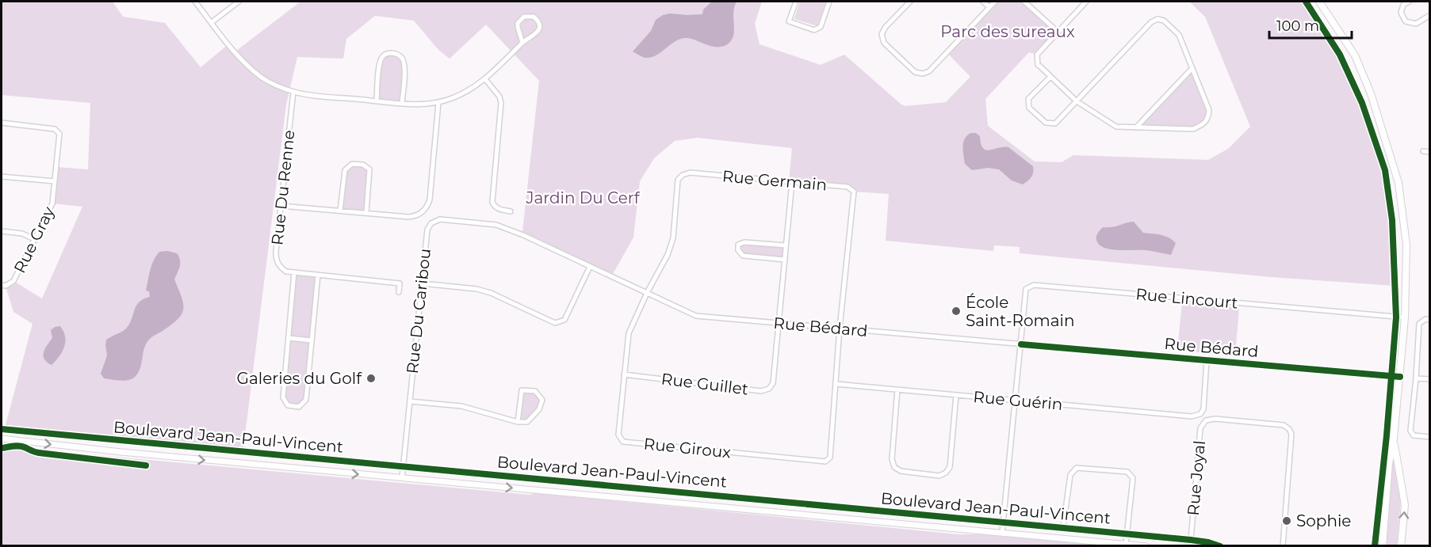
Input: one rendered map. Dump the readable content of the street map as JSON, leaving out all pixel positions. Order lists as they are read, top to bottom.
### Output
{
  "streets": {
    "street": [
      "Rue Germain",
      "Rue Du Renne",
      "Rue Gray",
      "Rue Lincourt",
      "Rue Du Caribou",
      "Rue Bédard",
      "Rue Guillet",
      "Rue Guérin",
      "Boulevard Jean-Paul-Vincent",
      "Rue Giroux",
      "Rue Joyal"
    ]
  },
  "crossings": [
    ["Rue Germain", "Rue Bédard"],
    ["Rue Germain", "Rue Guillet"],
    ["Rue Germain", "Rue Giroux"],
    ["Rue Lincourt", "Rue Bédard"],
    ["Rue Du Caribou", "Rue Bédard"],
    ["Rue Du Caribou", "Boulevard Jean-Paul-Vincent"],
    ["Rue Bédard", "Rue Guillet"],
    ["Rue Bédard", "Rue Guérin"],
    ["Rue Bédard", "Rue Giroux"],
    ["Rue Guillet", "Rue Giroux"],
    ["Rue Guérin", "Rue Giroux"],
    ["Boulevard Jean-Paul-Vincent", "Rue Joyal"]
  ],
  "parks": ["Parc des sureaux", "Jardin Du Cerf"],
  "places": ["École Saint-Romain", "Galeries du Golf", "Sophie"],
  "scale_bar": "100 m"
}
